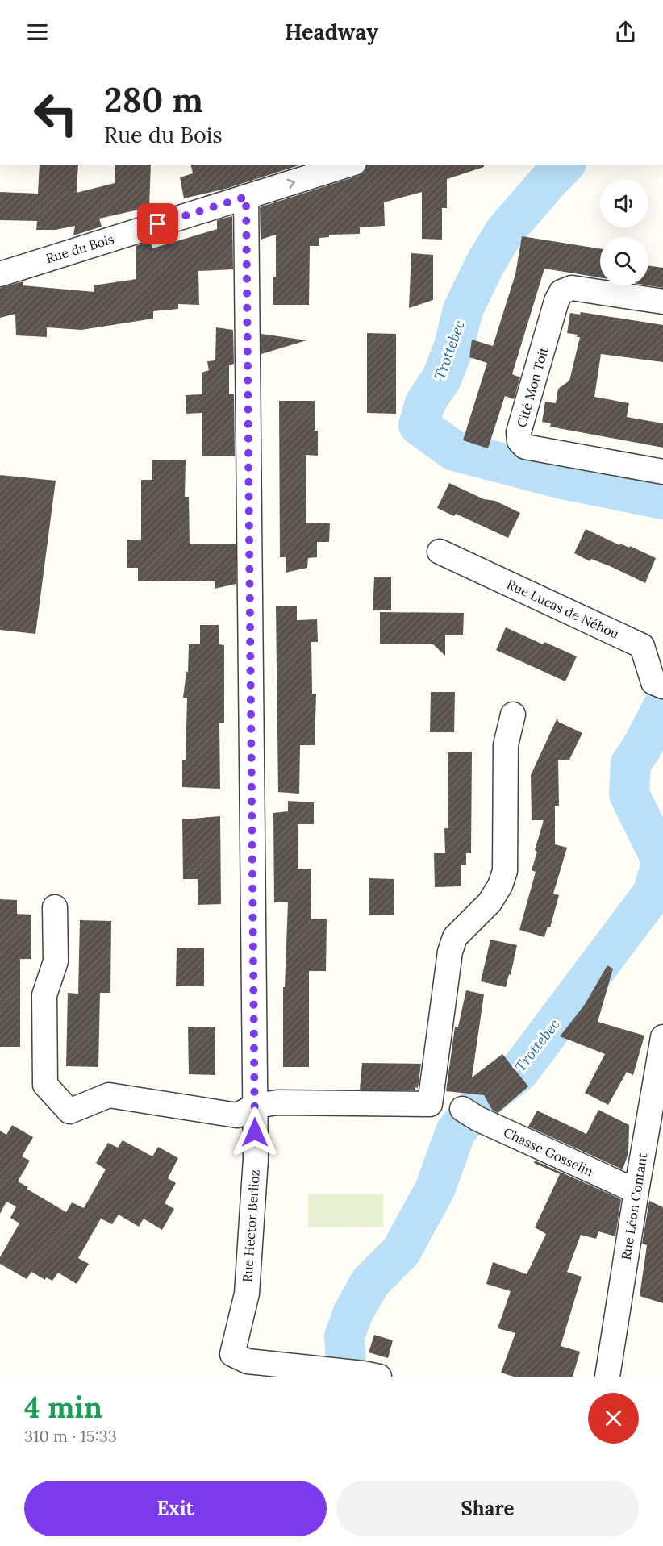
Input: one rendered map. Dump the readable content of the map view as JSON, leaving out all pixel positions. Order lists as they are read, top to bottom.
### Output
{
  "streets": {
    "street": [
      "Rue du Bois",
      "Cité Mon Toit",
      "Rue Lucas de Néhou",
      "Chasse Gosselin",
      "Rue Léon Contant",
      "Rue Hector Berlioz"
    ]
  },
  "crossings": [
    ["Rue du Bois", "Rue Hector Berlioz"],
    ["Chasse Gosselin", "Rue Léon Contant"]
  ],
  "water": ["Trottebec"],
  "page": {
    "header": "Headway",
    "turn": ["280 m", "Rue du Bois"],
    "heading": ["4 min", "310 m · 15:33"],
    "buttons": ["Exit", "Share"]
  }
}
